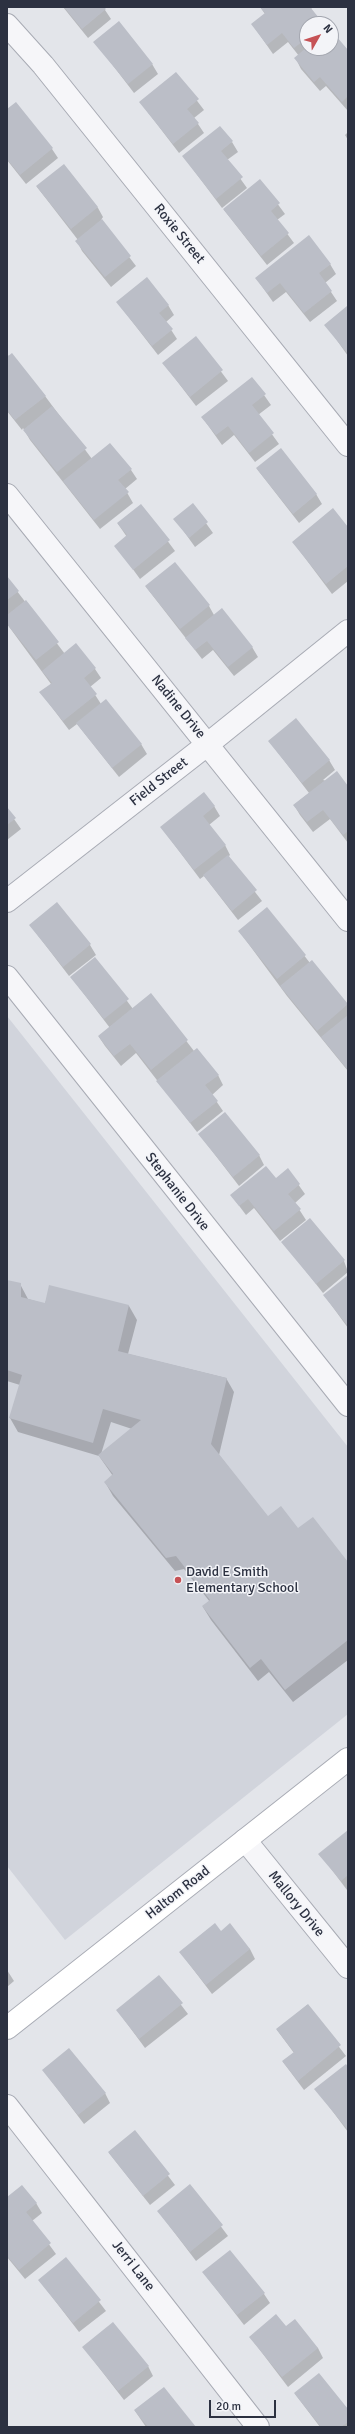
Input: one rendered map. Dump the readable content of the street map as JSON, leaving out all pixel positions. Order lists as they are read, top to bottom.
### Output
{
  "streets": {
    "main road": ["Haltom Road"],
    "street": [
      "Roxie Street",
      "Nadine Drive",
      "Field Street",
      "Stephanie Drive",
      "Mallory Drive",
      "Jerri Lane"
    ]
  },
  "crossings": [
    ["Nadine Drive", "Field Street"],
    ["Haltom Road", "Mallory Drive"]
  ],
  "places": ["David E Smith Elementary School"],
  "scale_bar": "20 m",
  "north": "top right"
}
